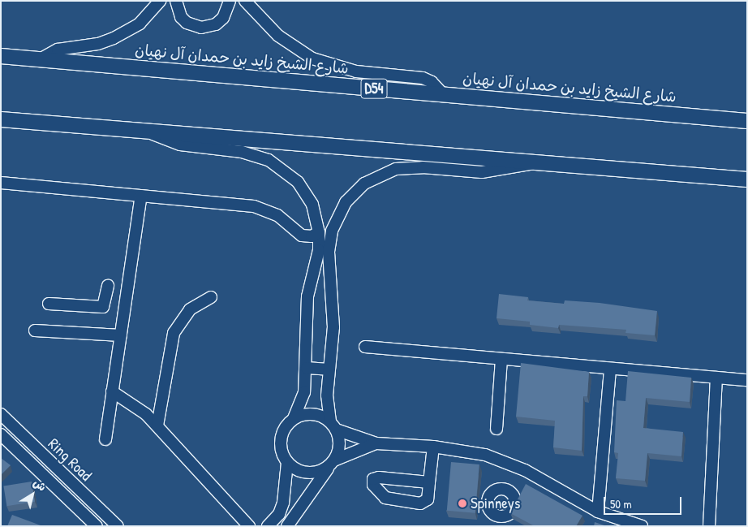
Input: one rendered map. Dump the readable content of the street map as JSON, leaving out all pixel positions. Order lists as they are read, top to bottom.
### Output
{
  "streets": {
    "main road": ["شارع الشيخ زايد بن حمدان آل نهيان", "D54"],
    "street": ["Ring Road"]
  },
  "places": ["Spinneys"],
  "scale_bar": "50 m",
  "north": "top right"
}
